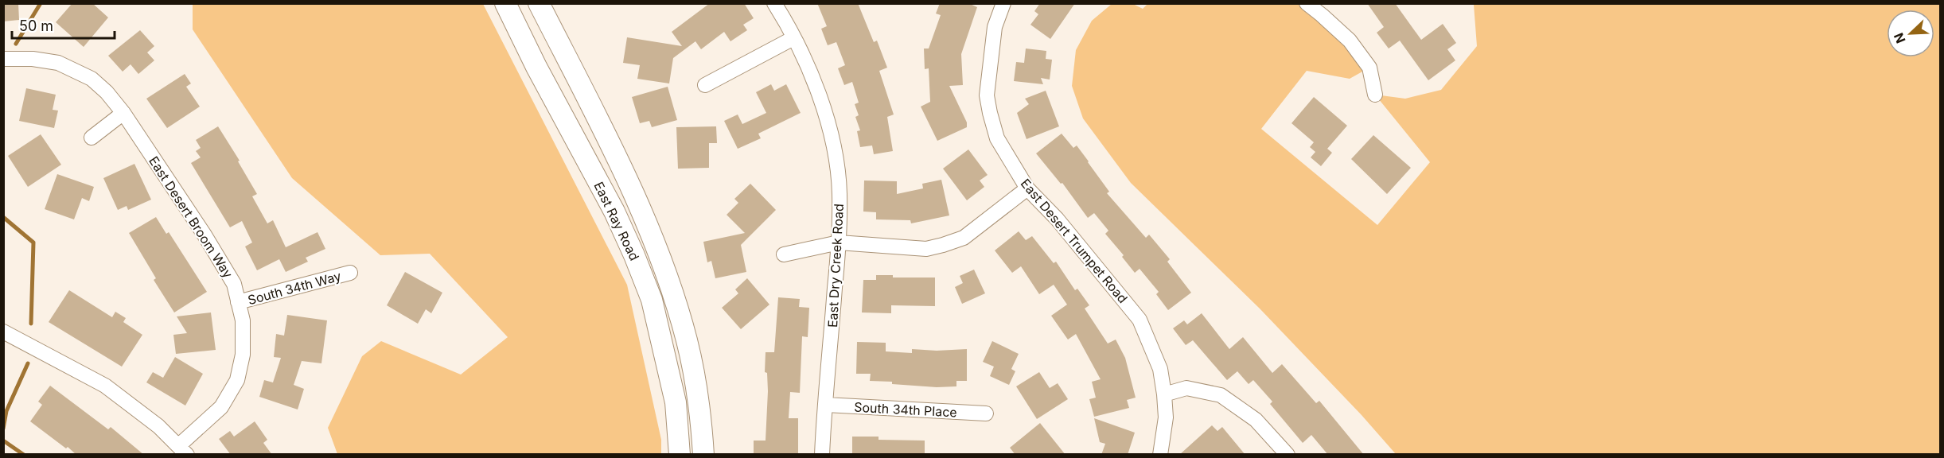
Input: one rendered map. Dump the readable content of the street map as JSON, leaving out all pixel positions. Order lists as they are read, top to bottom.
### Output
{
  "streets": {
    "main road": ["East Ray Road"],
    "street": [
      "East Desert Broom Way",
      "East Desert Trumpet Road",
      "East Dry Creek Road",
      "South 34th Way",
      "South 34th Place"
    ]
  },
  "crossings": [
    ["East Desert Broom Way", "South 34th Way"],
    ["East Dry Creek Road", "South 34th Place"]
  ],
  "scale_bar": "50 m",
  "north": "bottom left"
}
